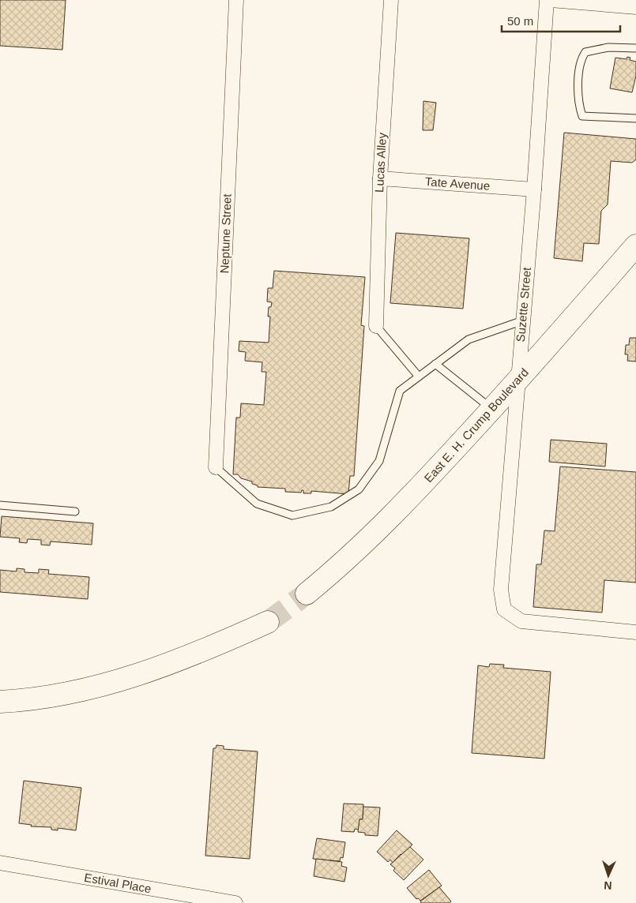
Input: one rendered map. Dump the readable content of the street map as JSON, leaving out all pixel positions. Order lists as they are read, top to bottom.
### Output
{
  "streets": {
    "main road": ["East E. H. Crump Boulevard"],
    "street": [
      "Lucas Alley",
      "Tate Avenue",
      "Neptune Street",
      "Suzette Street",
      "Estival Place"
    ]
  },
  "crossings": [
    ["Lucas Alley", "Tate Avenue"],
    ["Tate Avenue", "Suzette Street"],
    ["Suzette Street", "East E. H. Crump Boulevard"]
  ],
  "scale_bar": "50 m",
  "north": "bottom"
}
